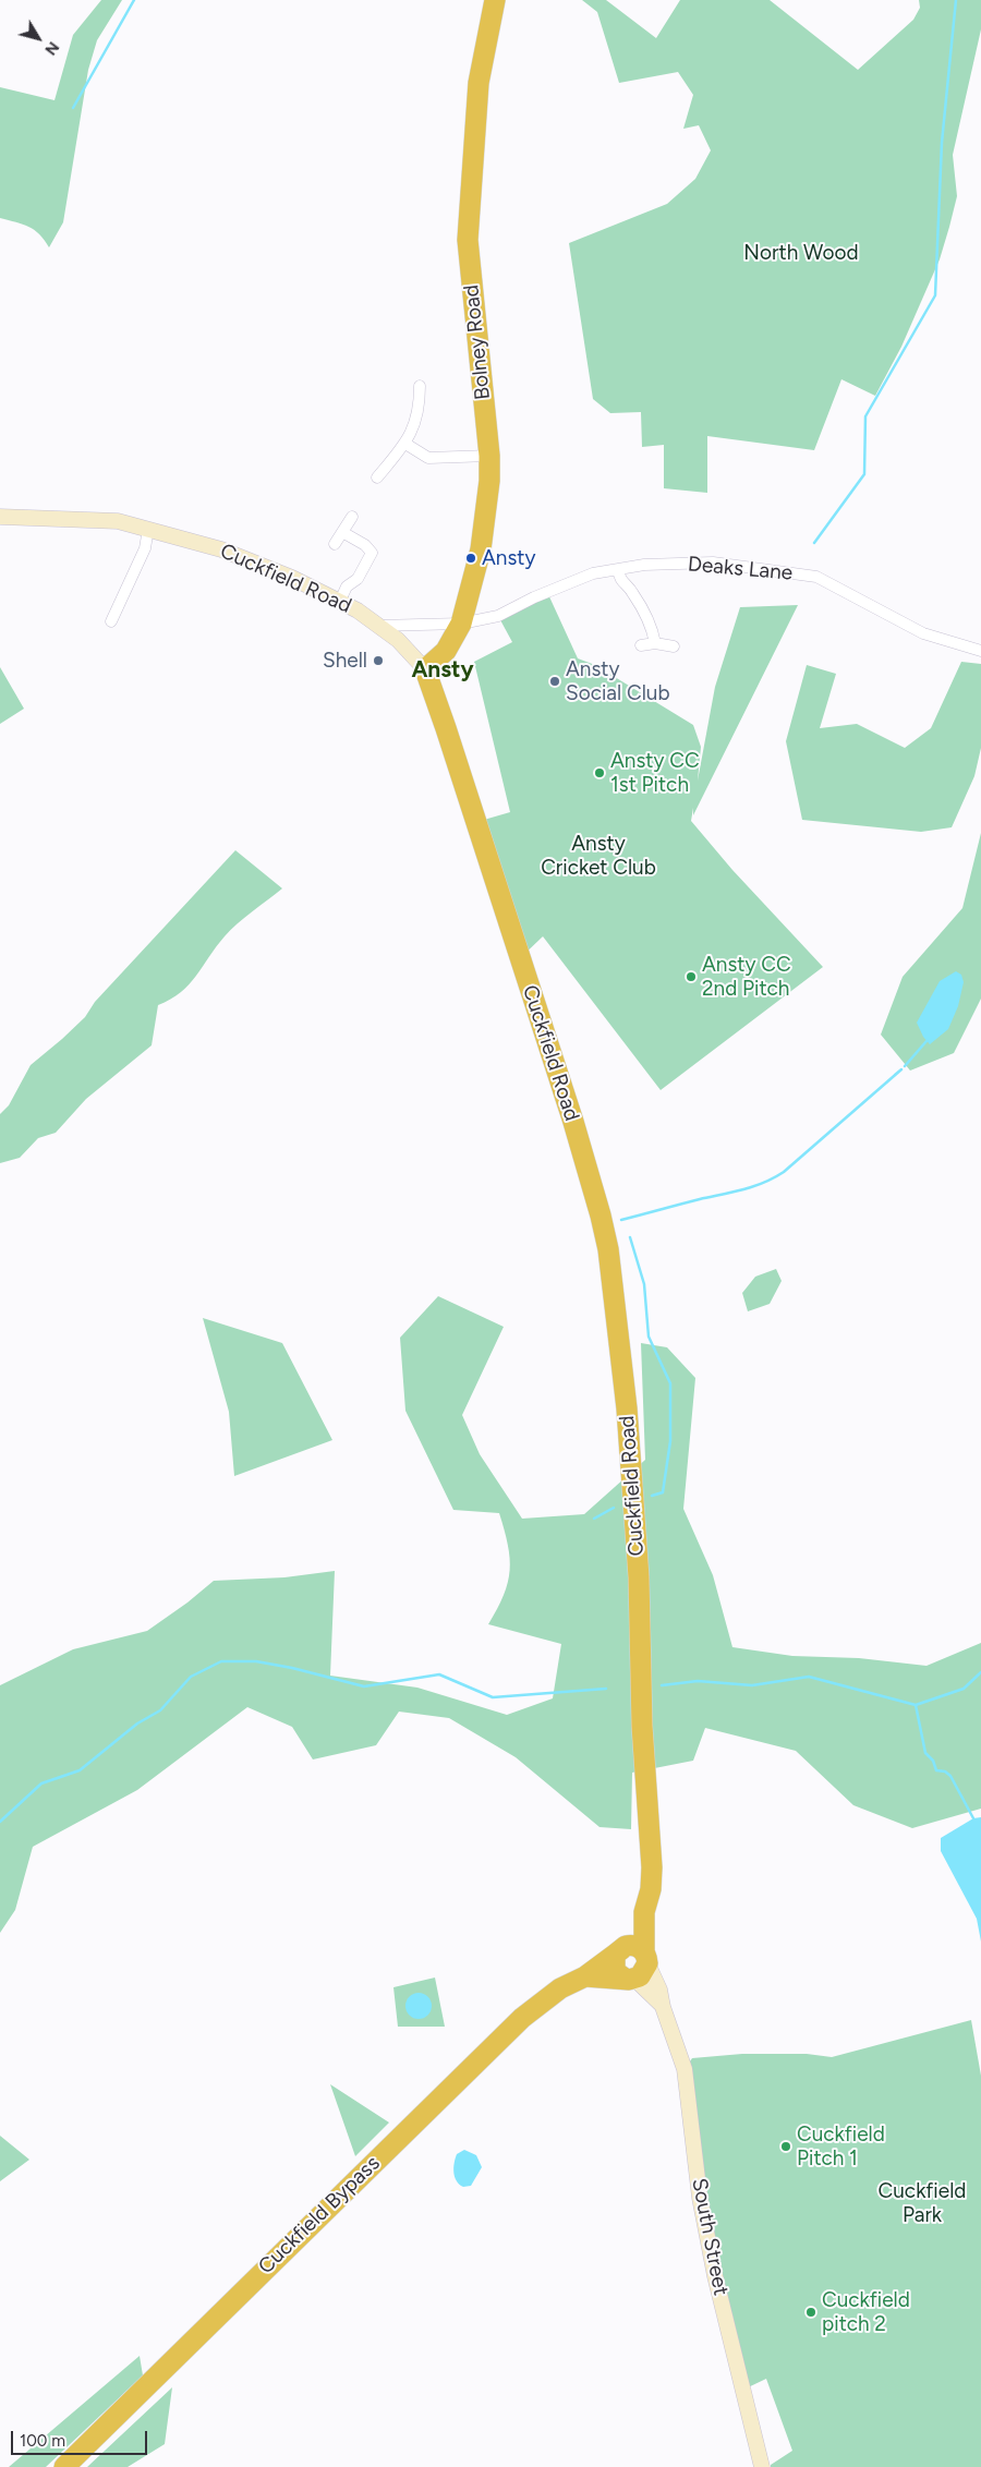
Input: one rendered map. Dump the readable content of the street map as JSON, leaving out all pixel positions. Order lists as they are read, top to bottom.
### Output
{
  "streets": {
    "highway": ["Bolney Road", "Cuckfield Road", "Cuckfield Bypass"],
    "main road": ["South Street"],
    "street": ["Deaks Lane"]
  },
  "crossings": [
    ["Bolney Road", "Deaks Lane"],
    ["Bolney Road", "Cuckfield Road"],
    ["Deaks Lane", "Cuckfield Road"],
    ["Cuckfield Road", "Cuckfield Bypass"],
    ["Cuckfield Road", "South Street"],
    ["Cuckfield Bypass", "South Street"]
  ],
  "districts": ["Ansty"],
  "parks": ["North Wood", "Ansty Cricket Club", "Cuckfield Park"],
  "places": [
    "Ansty",
    "Shell",
    "Ansty Social Club",
    "Ansty CC 1st Pitch",
    "Ansty CC 2nd Pitch",
    "Cuckfield Pitch 1",
    "Cuckfield pitch 2"
  ],
  "scale_bar": "100 m",
  "north": "bottom right"
}
